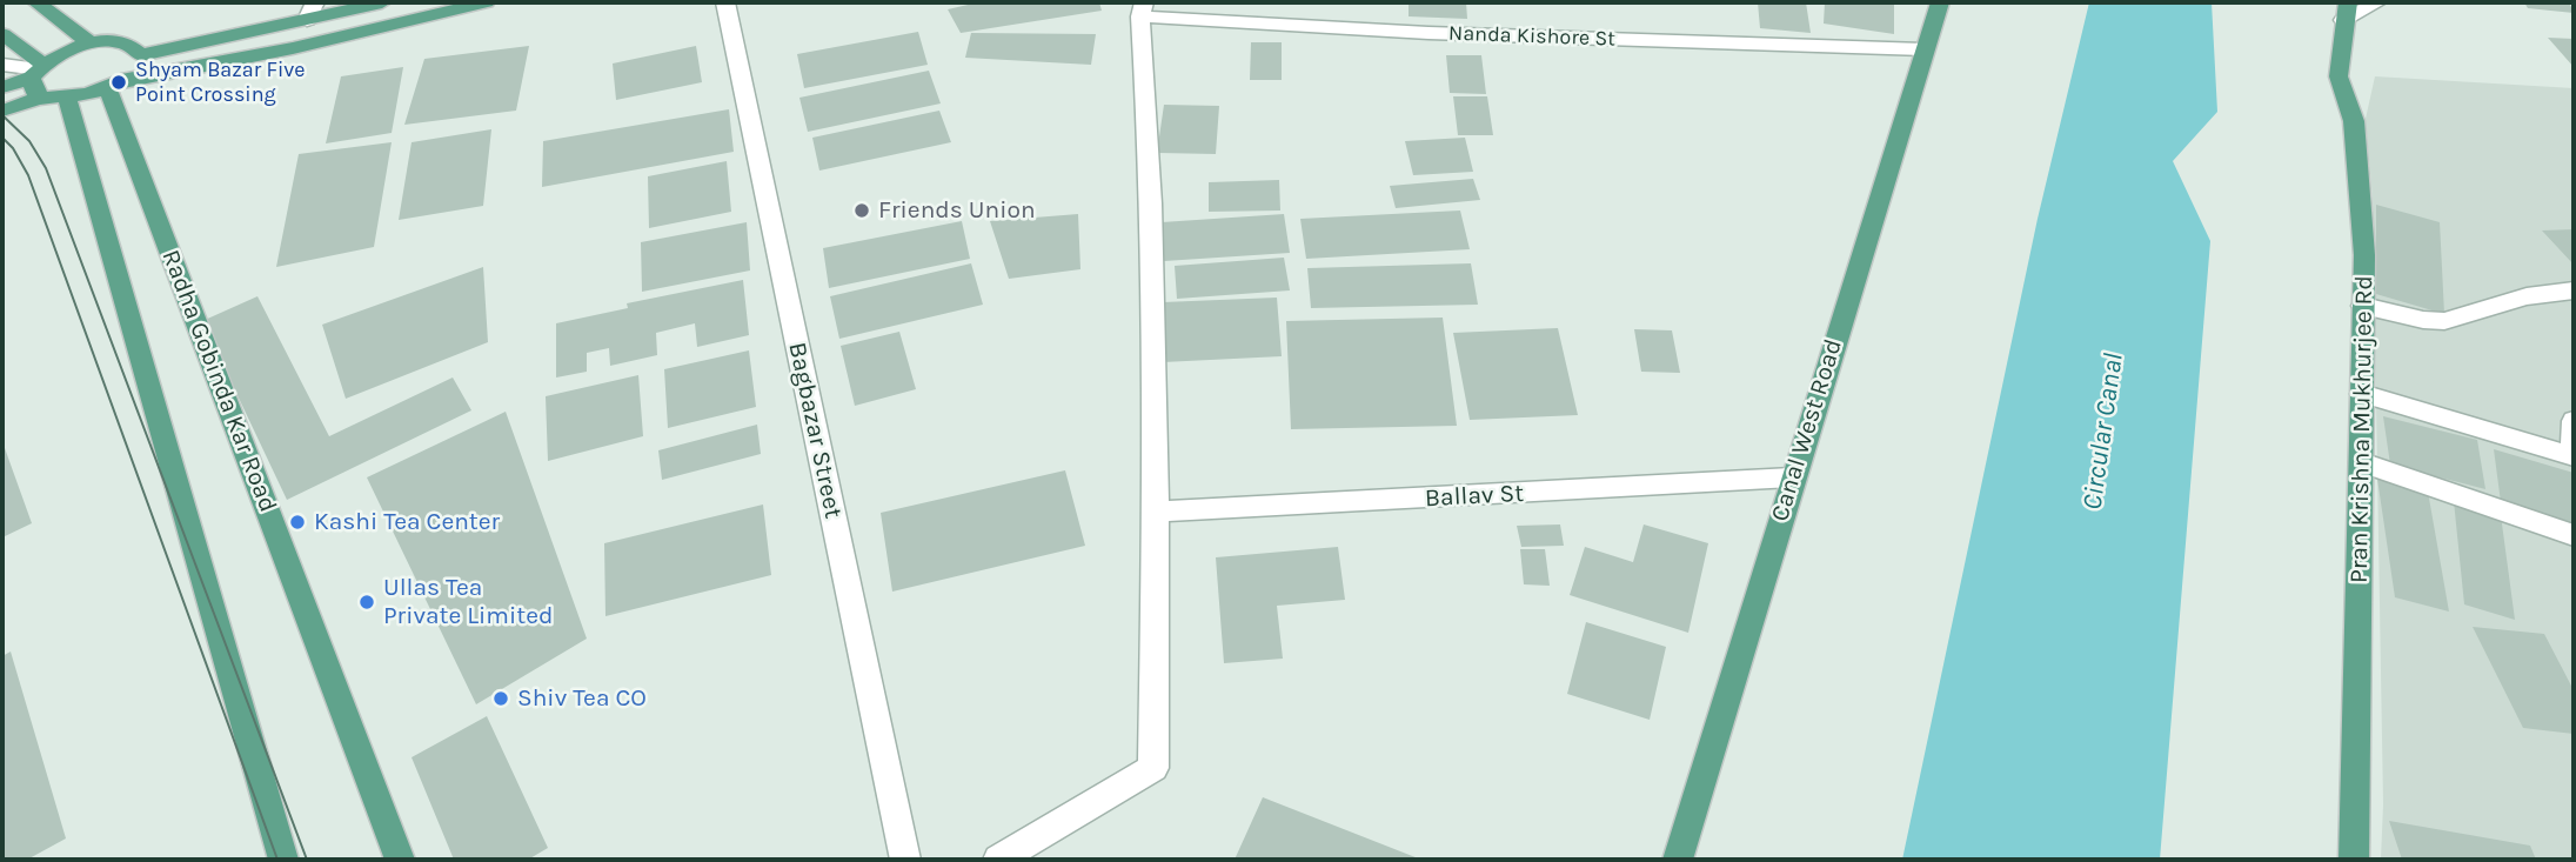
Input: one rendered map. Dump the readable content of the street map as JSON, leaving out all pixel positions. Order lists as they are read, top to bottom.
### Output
{
  "streets": {
    "main road": ["Radha Gobinda Kar Road", "Pran Krishna Mukhurjee Rd", "Canal West Road"],
    "street": ["Nanda Kishore St", "Bagbazar Street", "Ballav St"]
  },
  "crossings": [
    ["Nanda Kishore St", "Canal West Road"],
    ["Canal West Road", "Ballav St"]
  ],
  "water": ["Circular Canal"],
  "places": [
    "Shyam Bazar Five Point Crossing",
    "Friends Union",
    "Kashi Tea Center",
    "Ullas Tea Private Limited",
    "Shiv Tea CO"
  ]
}
